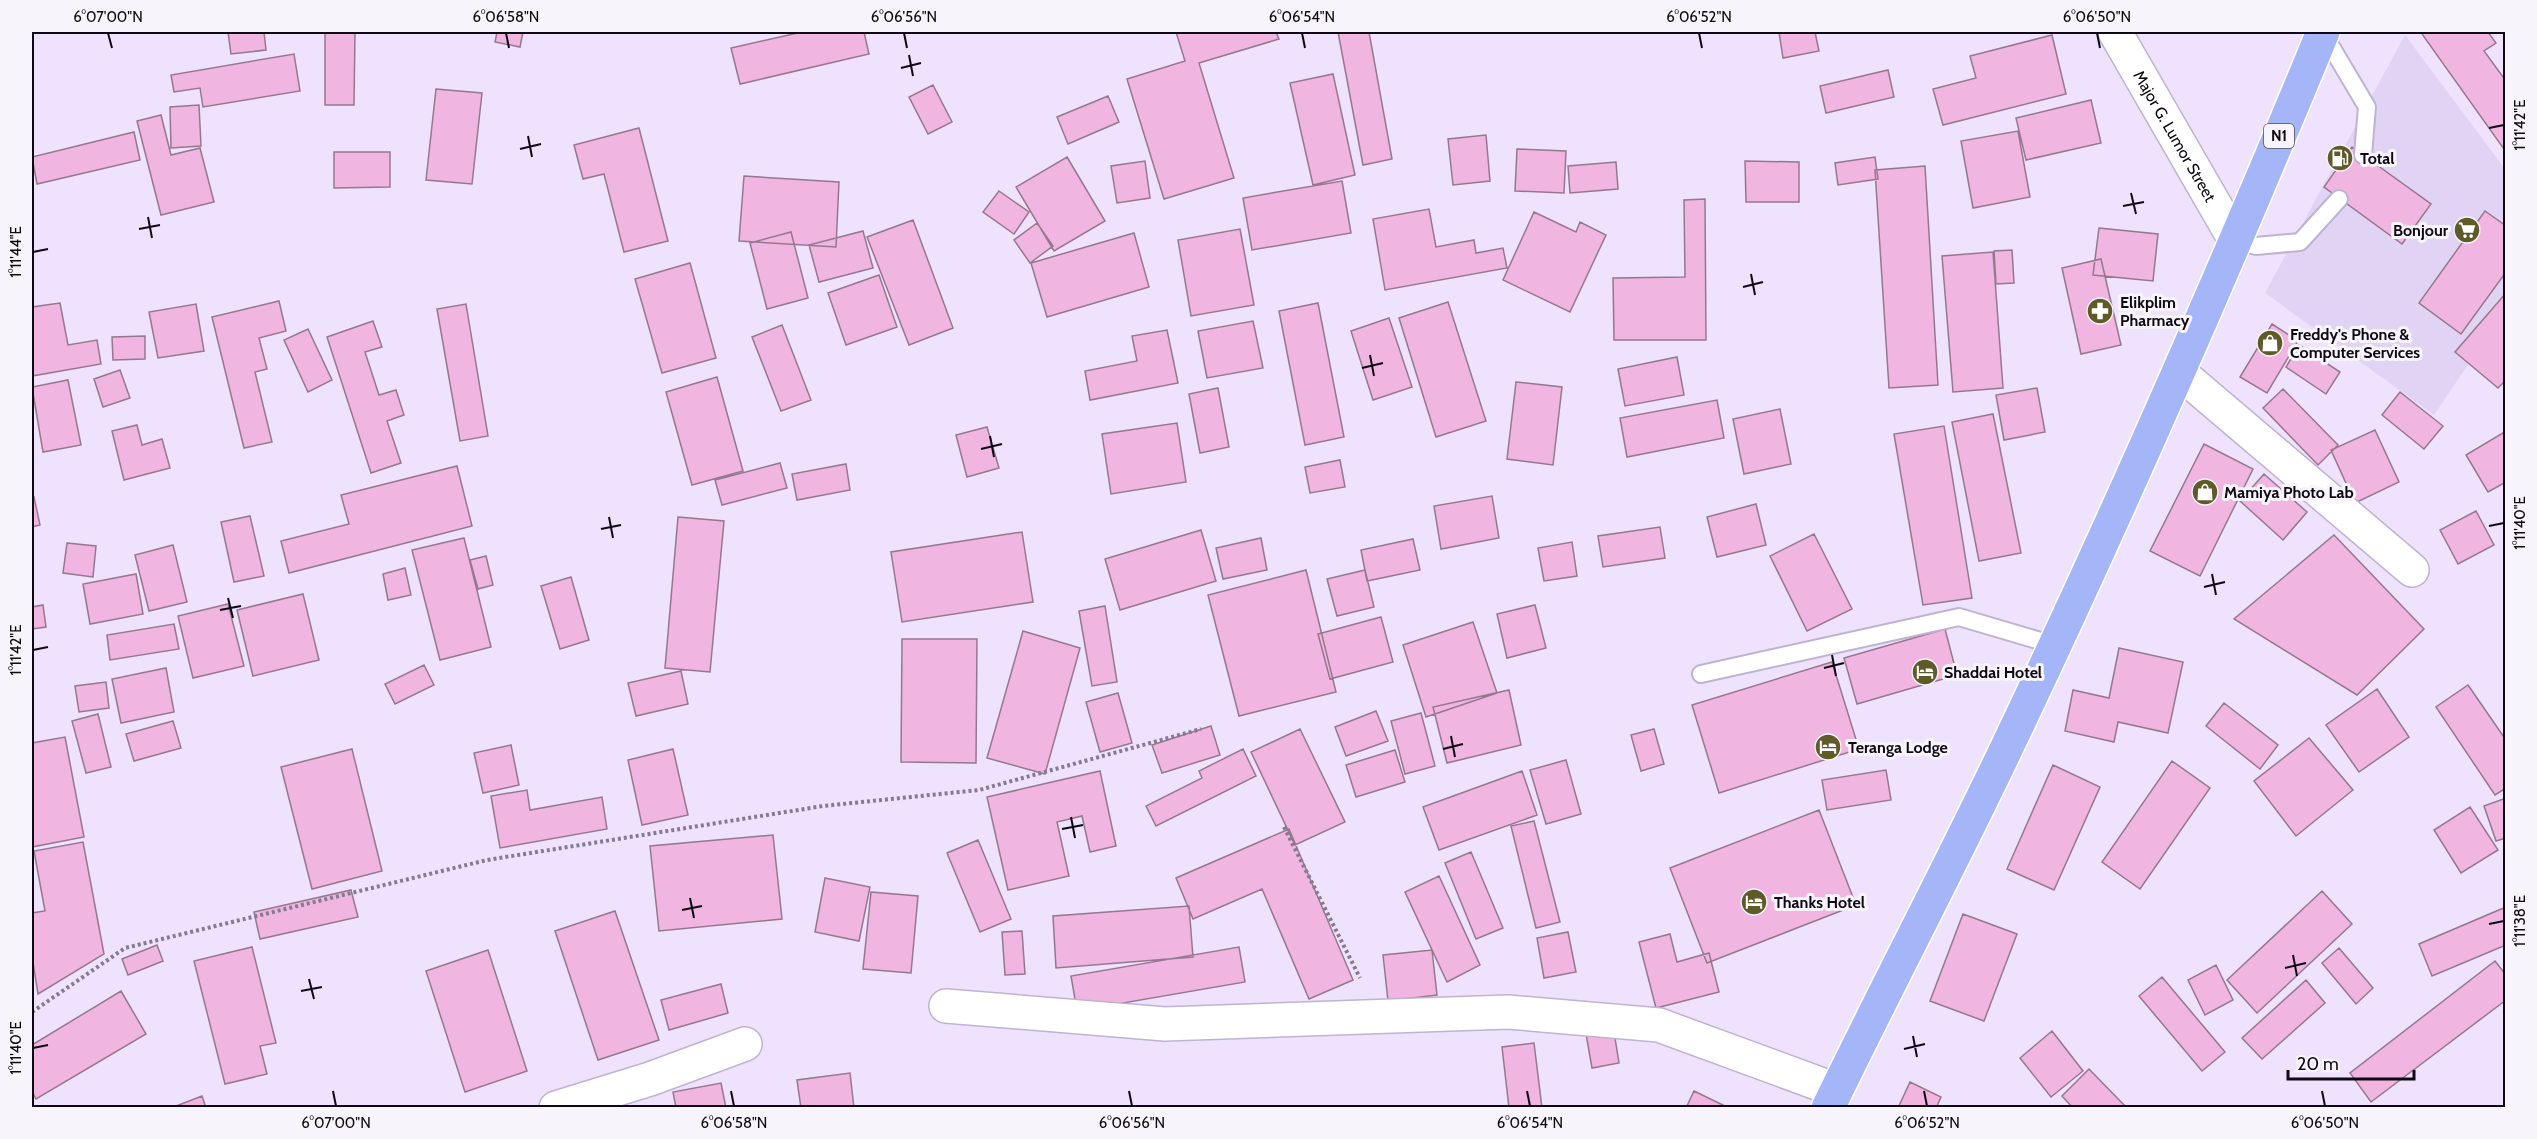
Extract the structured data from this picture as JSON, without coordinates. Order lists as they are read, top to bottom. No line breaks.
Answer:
{"streets":{"highway":["N1"],"street":["Major G. Lumor Street"]},"crossings":[["Major G. Lumor Street","N1"]],"places":{"fuel station":["Total"],"supermarket":["Bonjour"],"pharmacy":["Elikplim Pharmacy"],"shop":["Freddy's Phone & Computer Services","Mamiya Photo Lab"],"hotel":["Shaddai Hotel","Teranga Lodge","Thanks Hotel"]},"scale_bar":"20 m","coordinates":["6°07'00\"N","6°06'58\"N","6°06'56\"N","6°06'54\"N","6°06'52\"N","6°06'50\"N","1°11'42\"E","1°11'44\"E","1°11'40\"E","1°11'38\"E"]}
